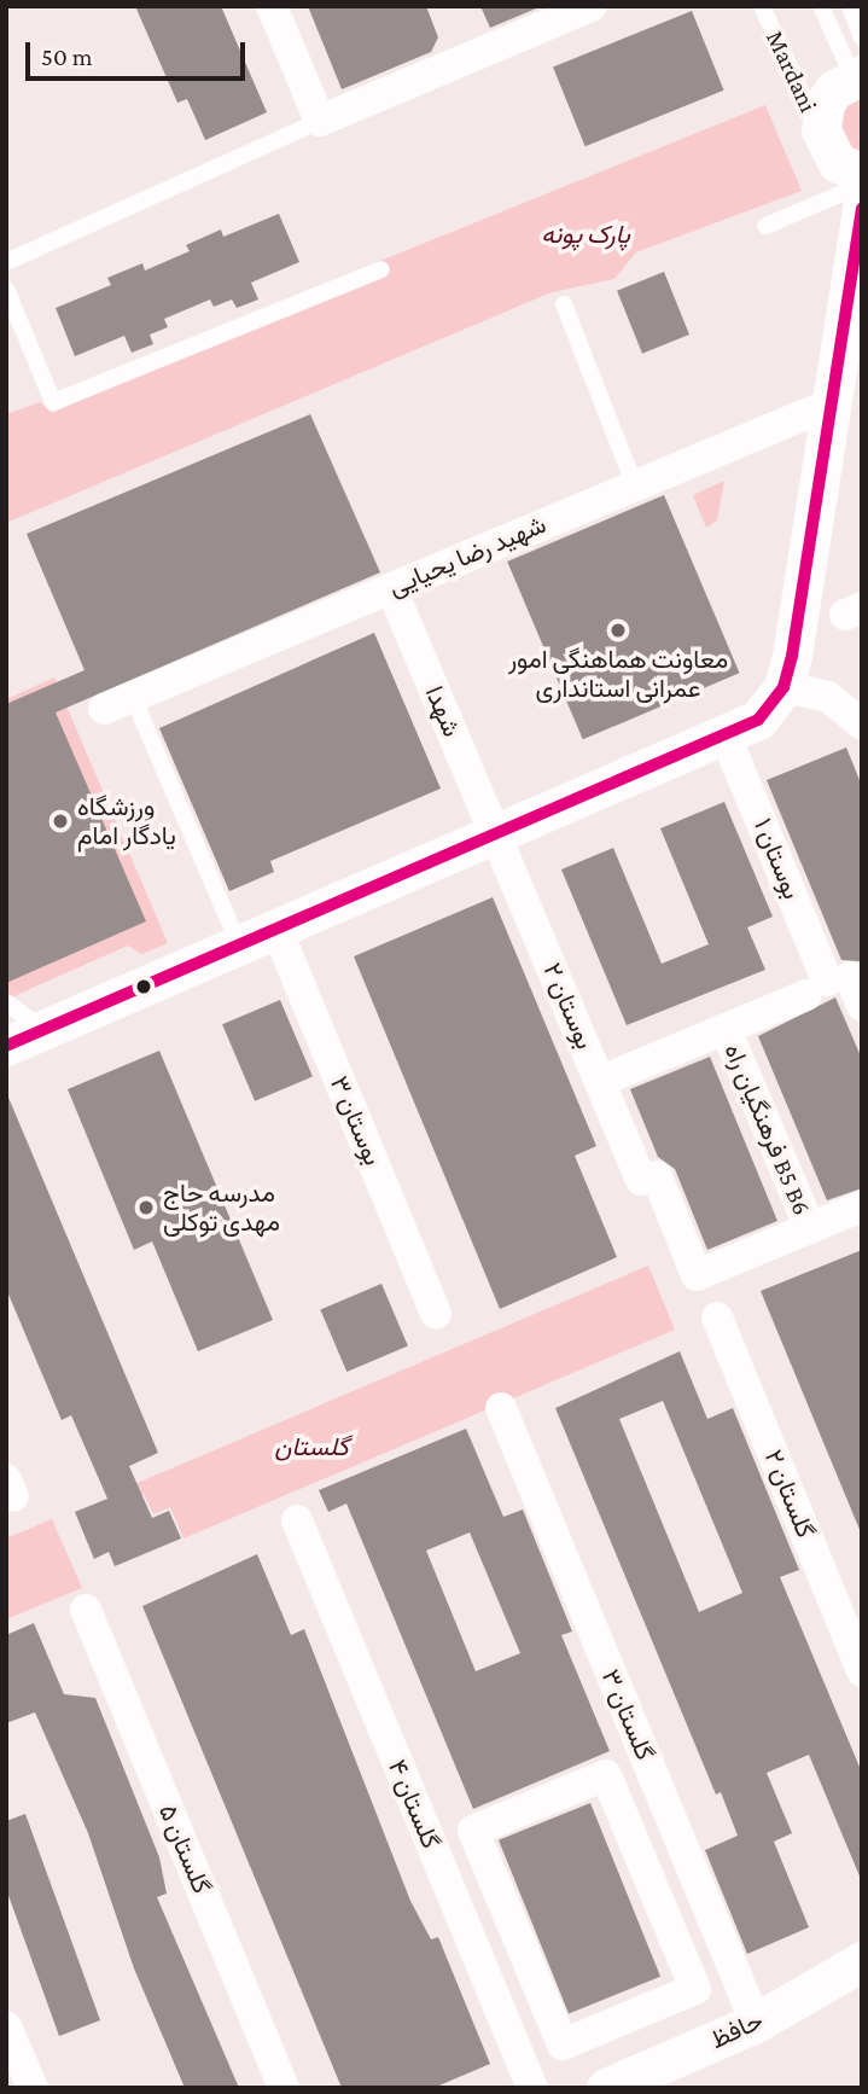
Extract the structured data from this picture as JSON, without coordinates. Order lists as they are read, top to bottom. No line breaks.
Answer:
{"streets":{"street":["شهید رضا یحیایی","شهدا","بوستان ۱","بوستان ۲","بوستان ۳","فرهنگیان راه B5 B6","گلستان ۲","گلستان ۳","گلستان ۴","گلستان ۵","حافظ"],"lane":["Mardani"]},"crossings":[["شهید رضا یحیایی","شهدا"],["شهدا","بوستان ۲"],["بوستان ۱","فرهنگیان راه B5 B6"],["بوستان ۲","فرهنگیان راه B5 B6"],["گلستان ۳","حافظ"]],"parks":["پارک پونه","گلستان"],"places":["معاونت هماهنگی امور عمرانی استانداری","ورزشگاه یادگار امام","مدرسه حاج مهدی توکلی"],"scale_bar":"50 m"}
